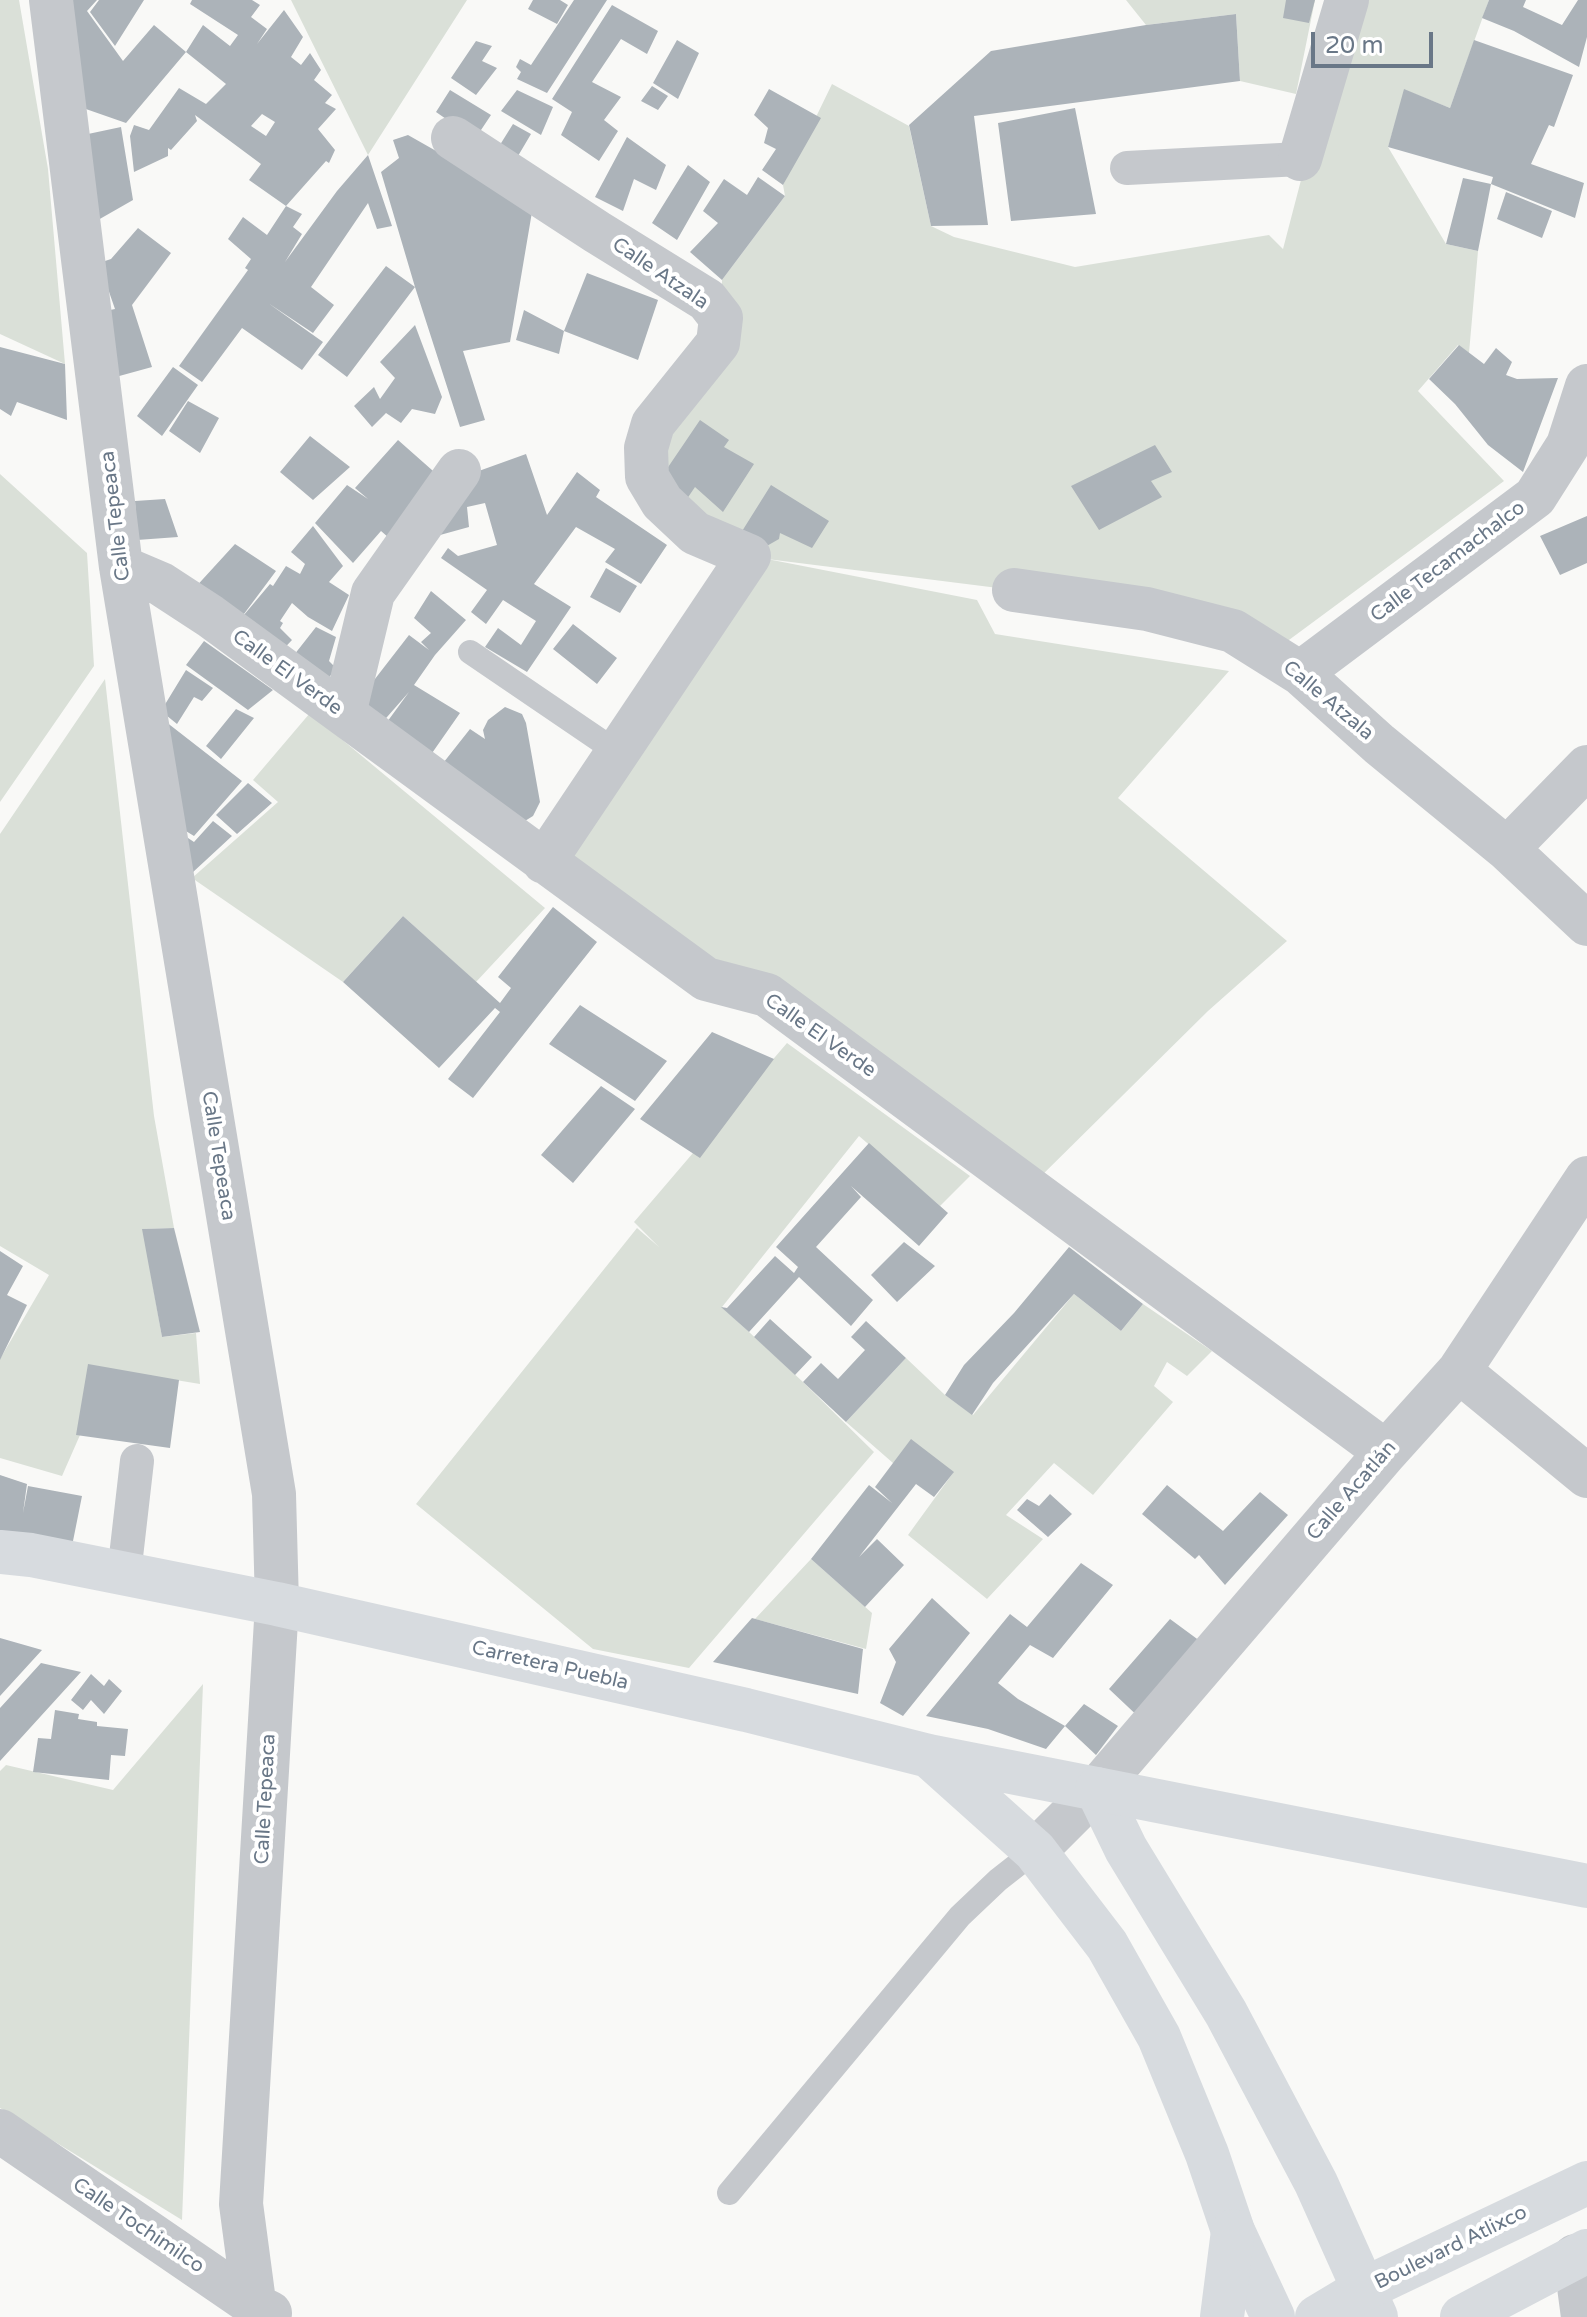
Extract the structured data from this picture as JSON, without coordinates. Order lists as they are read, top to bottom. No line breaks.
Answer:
{"streets":{"main road":["Carretera Puebla","Boulevard Atlixco"],"street":["Calle Atzala","Calle Tepeaca","Calle Tecamachalco","Calle El Verde","Calle Acatlán","Calle Tochimilco"]},"crossings":[["Calle Atzala","Calle Tecamachalco"],["Calle Tepeaca","Calle El Verde"],["Calle Tepeaca","Carretera Puebla"],["Calle Tepeaca","Calle Tochimilco"],["Calle El Verde","Calle Acatlán"],["Calle Acatlán","Carretera Puebla"]],"scale_bar":"20 m"}
